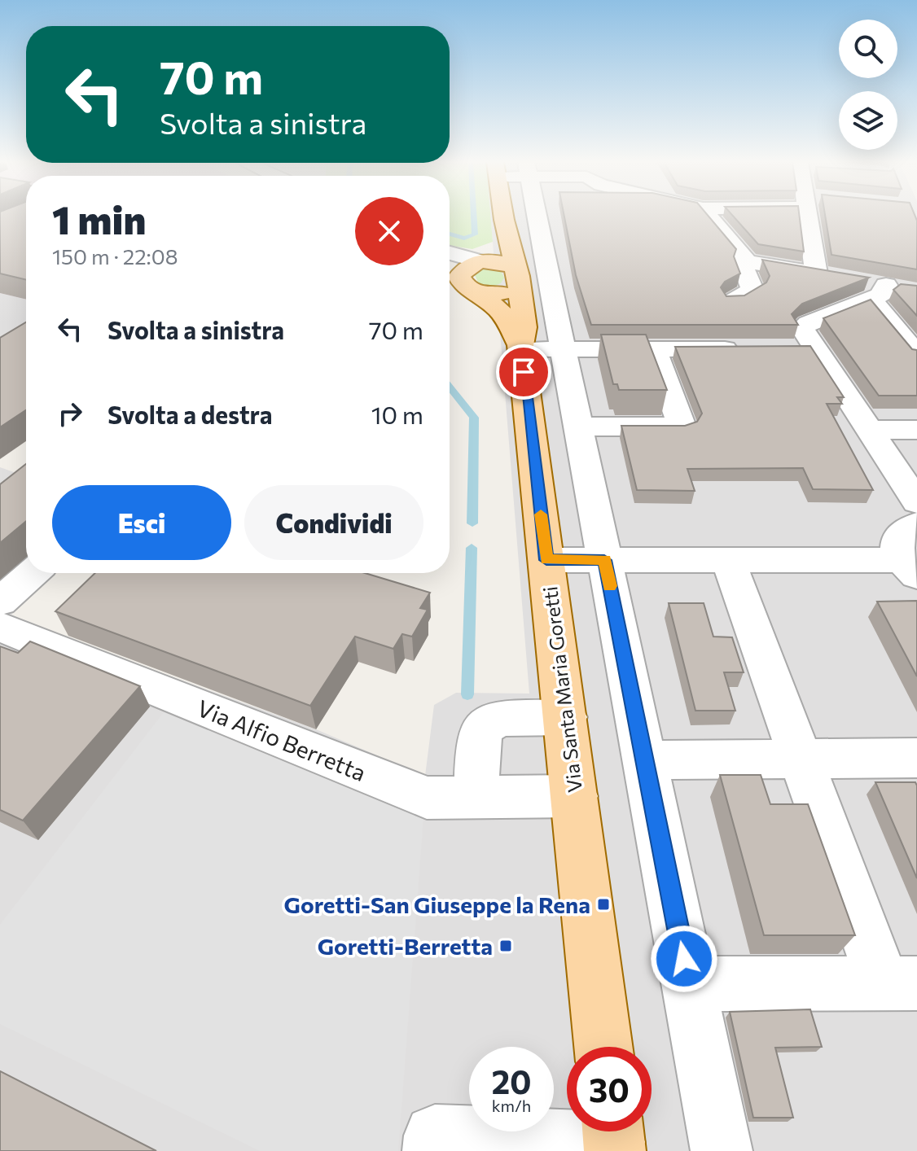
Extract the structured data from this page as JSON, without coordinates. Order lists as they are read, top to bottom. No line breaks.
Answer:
{"streets":{"main road":["Via Santa Maria Goretti"],"street":["Via Alfio Berretta"]},"crossings":[["Via Santa Maria Goretti","Via Alfio Berretta"]],"places":{"transit":["Goretti-San Giuseppe la Rena","Goretti-Berretta"]},"page":{"turn":["70 m","Svolta a sinistra"],"heading":["1 min","150 m · 22:08"],"list":[{"name":"Svolta a sinistra","value":"70 m"},{"name":"Svolta a destra","value":"10 m"}],"buttons":["Esci","Condividi"],"speed":"20 km/h","limit":"30"}}
